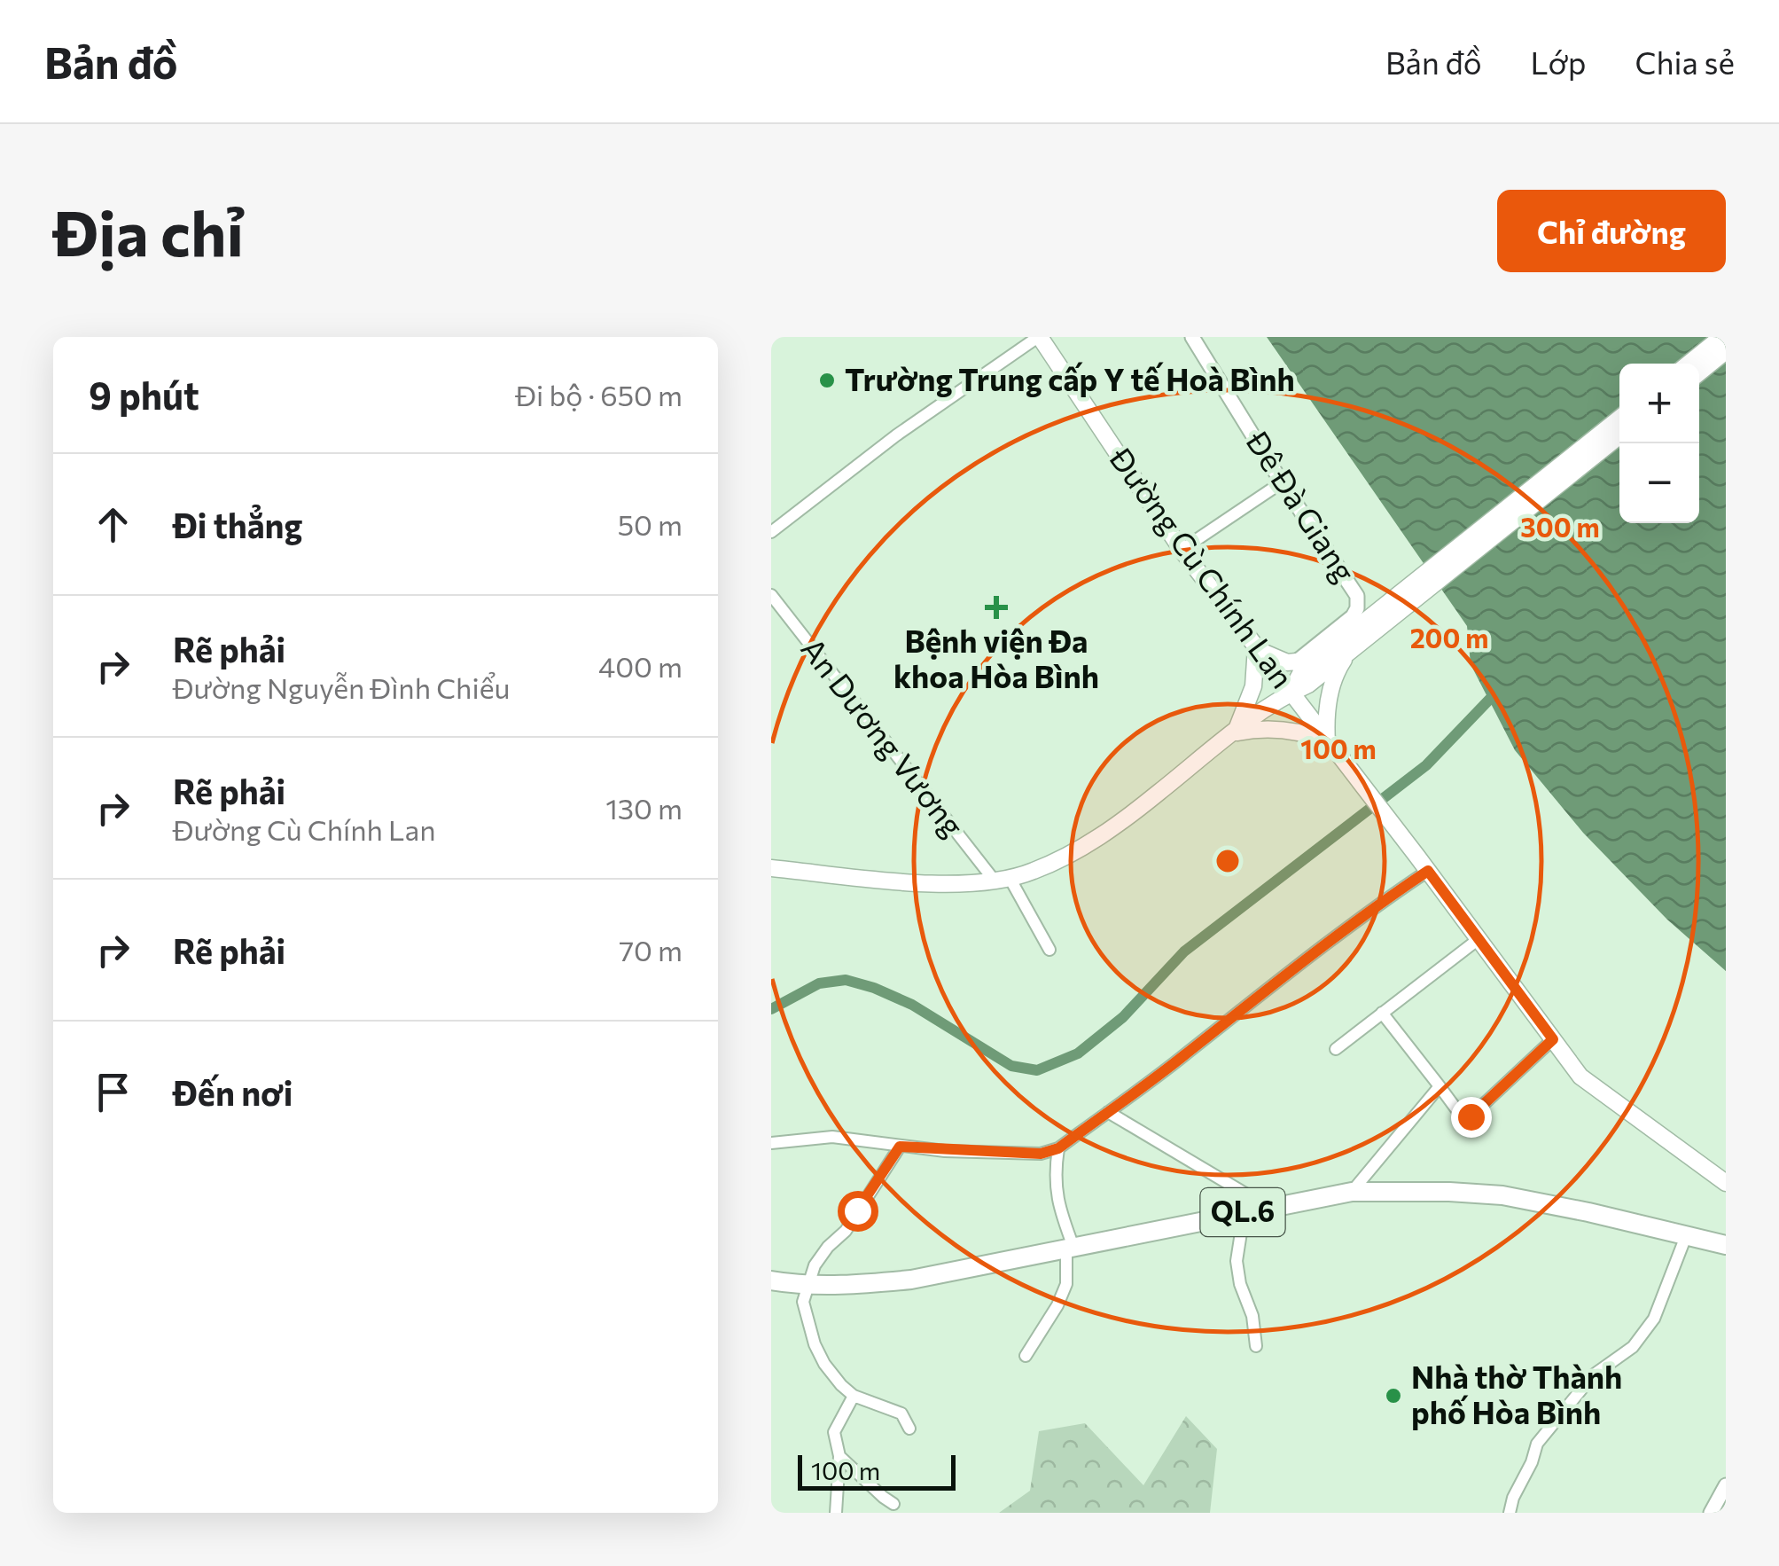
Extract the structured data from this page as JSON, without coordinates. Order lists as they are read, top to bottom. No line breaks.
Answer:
{"streets":{"highway":["QL.6"],"main road":["Đường Cù Chính Lan"],"street":["Đê Đà Giang","An Dương Vương"]},"places":{"other":["Trường Trung cấp Y tế Hoà Bình","Nhà thờ Thành phố Hòa Bình"],"health":["Bệnh viện Đa khoa Hòa Bình"]},"scale_bar":"100 m","page":{"header":"Bản đồ","nav":["Bản đồ","Lớp","Chia sẻ"],"buttons":"Chỉ đường","title":"Địa chỉ","heading":["9 phút","Đi bộ · 650 m"],"map_buttons":["+","−"],"list":[["Đi thẳng","50 m"],["Rẽ phải","Đường Nguyễn Đình Chiểu","400 m"],["Rẽ phải","Đường Cù Chính Lan","130 m"],["Rẽ phải","70 m"],"Đến nơi"],"scale":"100 m"},"rings":["300 m","200 m","100 m"]}
